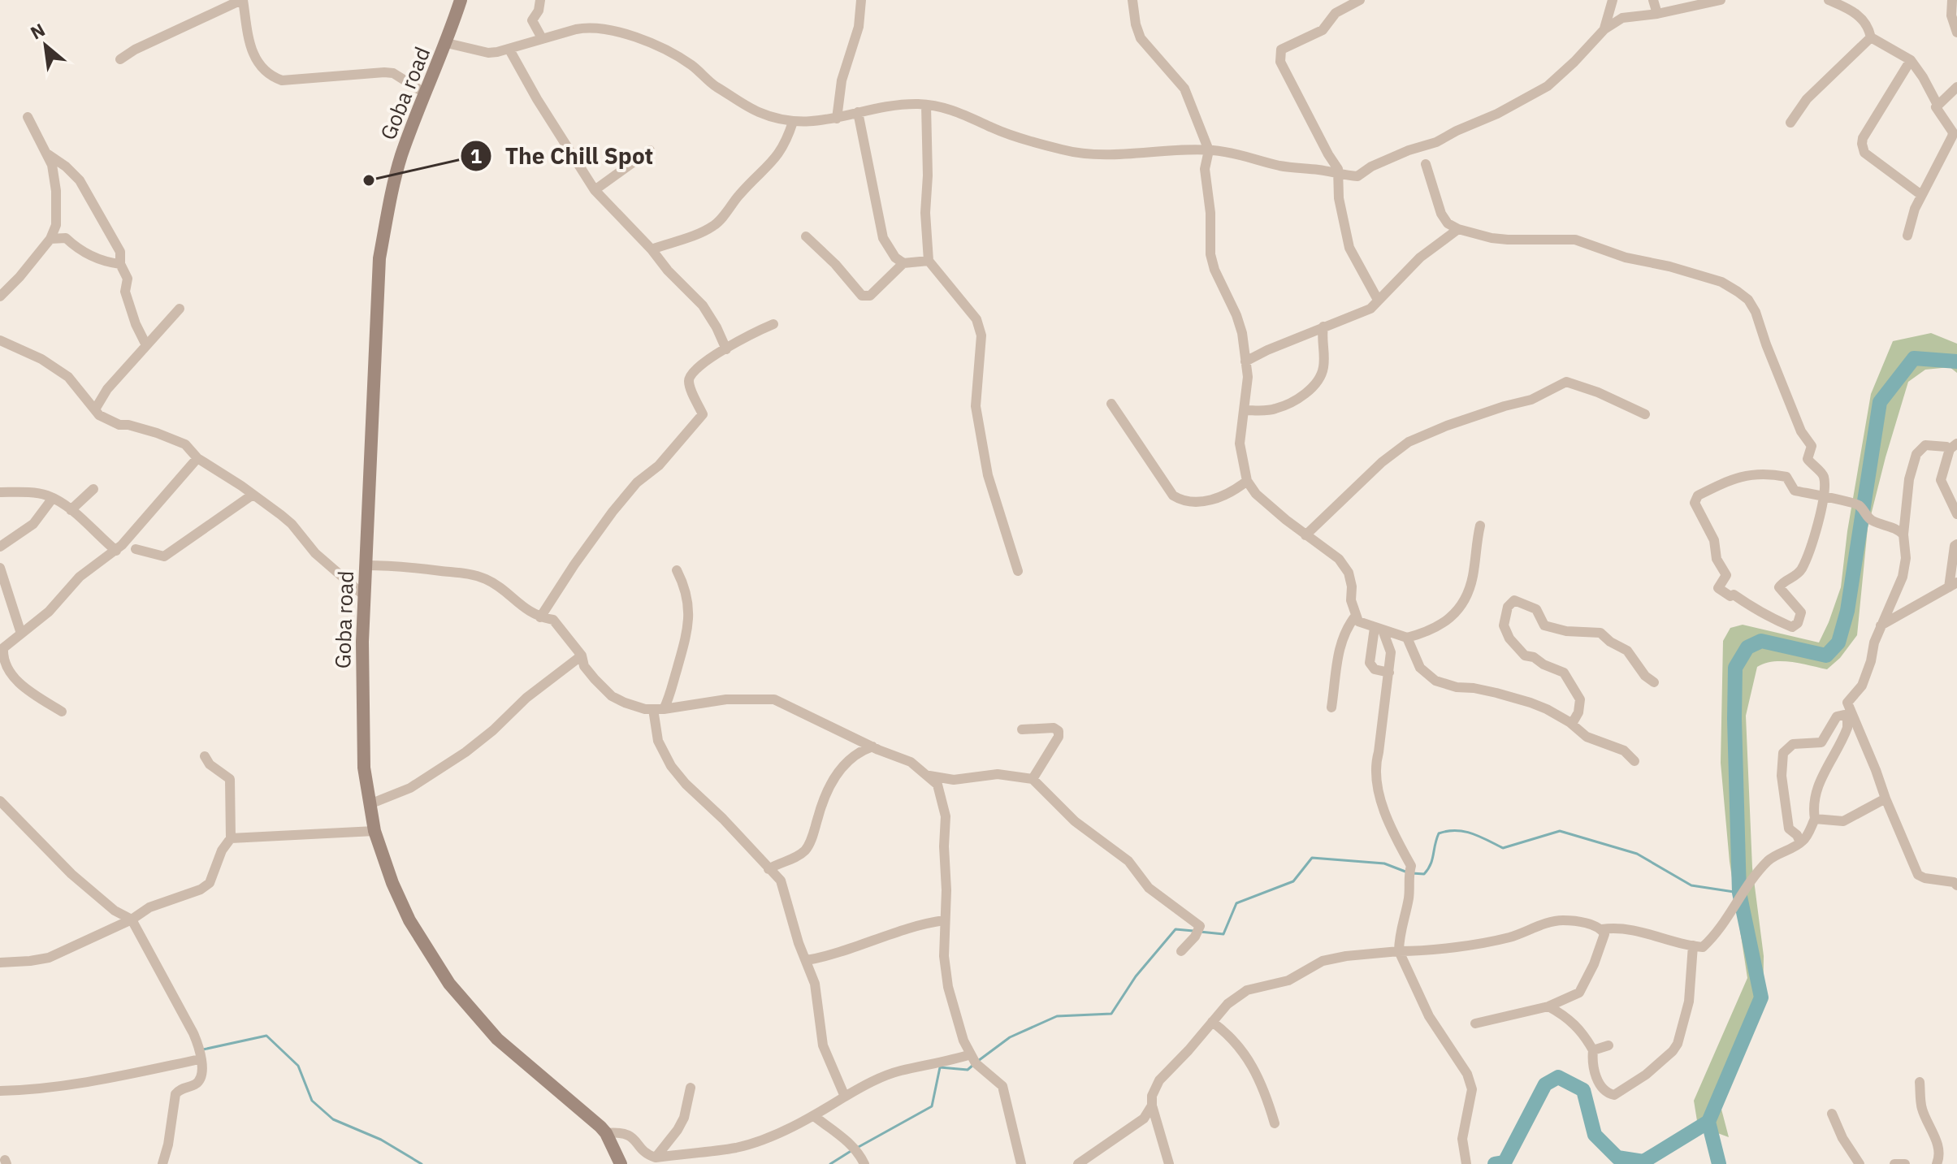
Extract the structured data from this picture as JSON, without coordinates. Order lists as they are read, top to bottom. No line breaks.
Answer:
{"streets":{"main road":["Goba road"]},"places":["The Chill Spot"],"north":"top left"}
